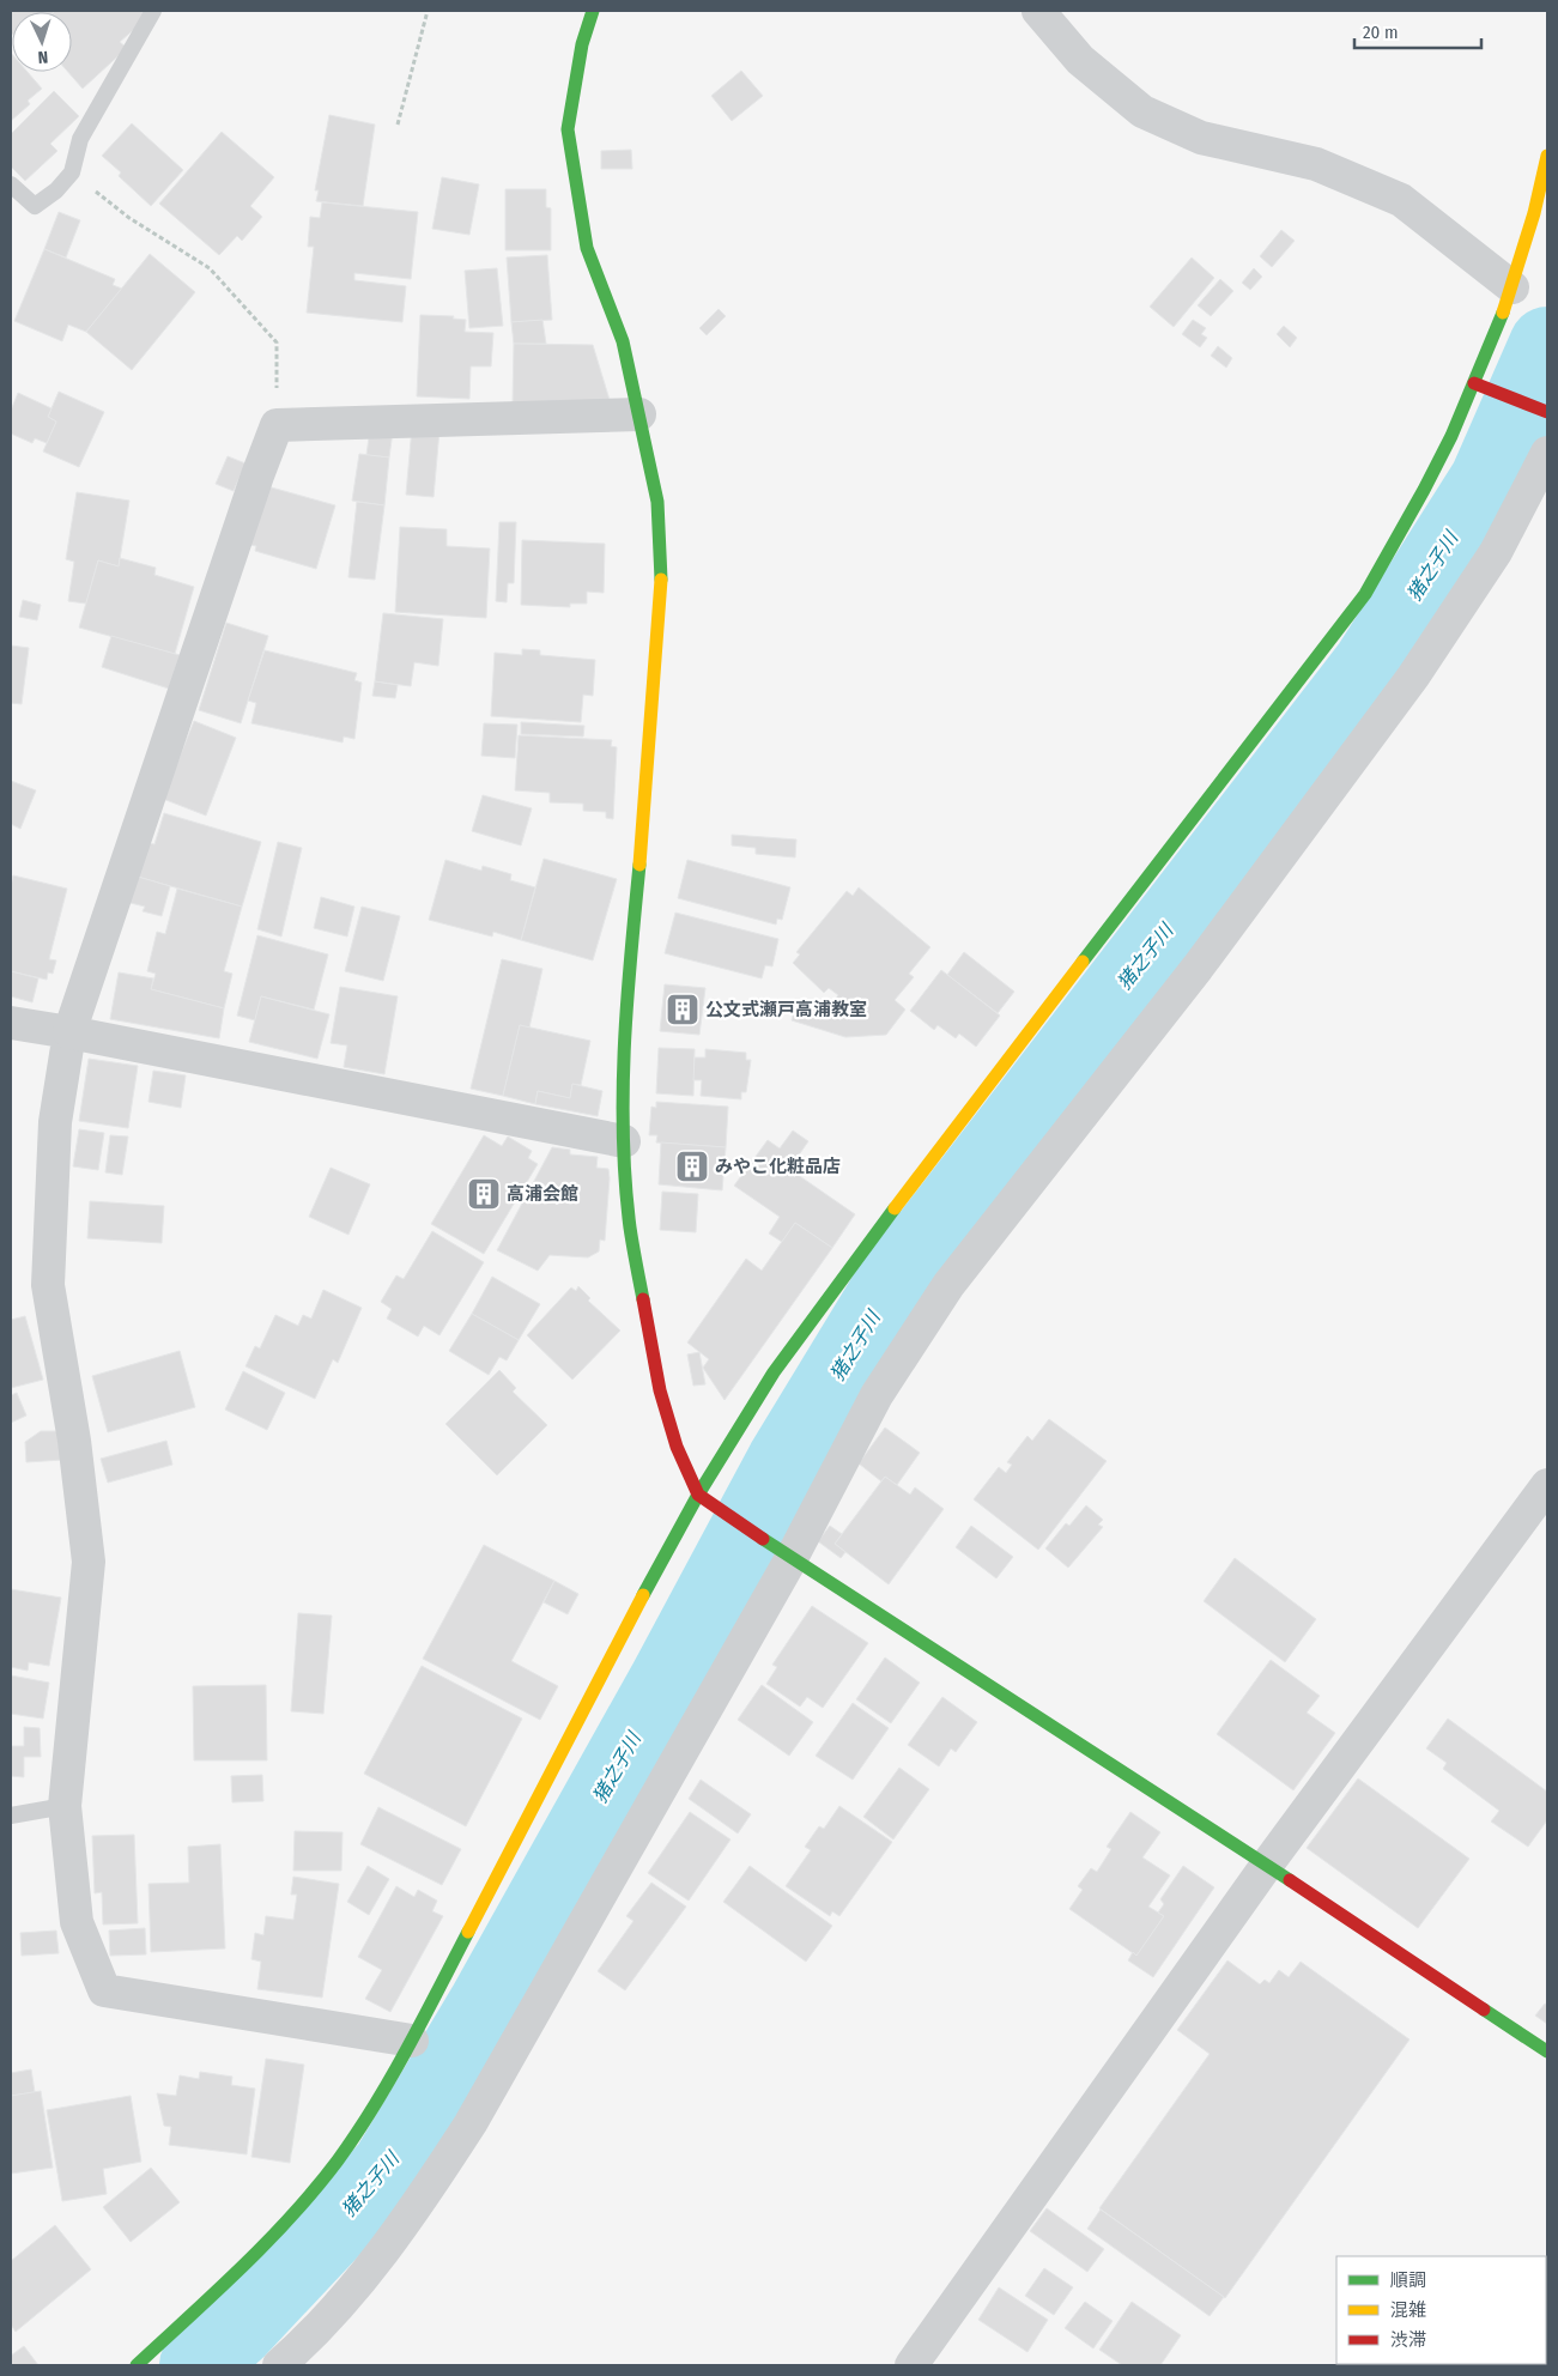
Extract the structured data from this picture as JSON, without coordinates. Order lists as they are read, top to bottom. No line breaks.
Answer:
{"water":["猪之子川"],"places":{"building":["公文式瀬戸高浦教室","みやこ化粧品店","高浦会館"]},"legend":["順調","混雑","渋滞"],"scale_bar":"20 m","north":"bottom"}
